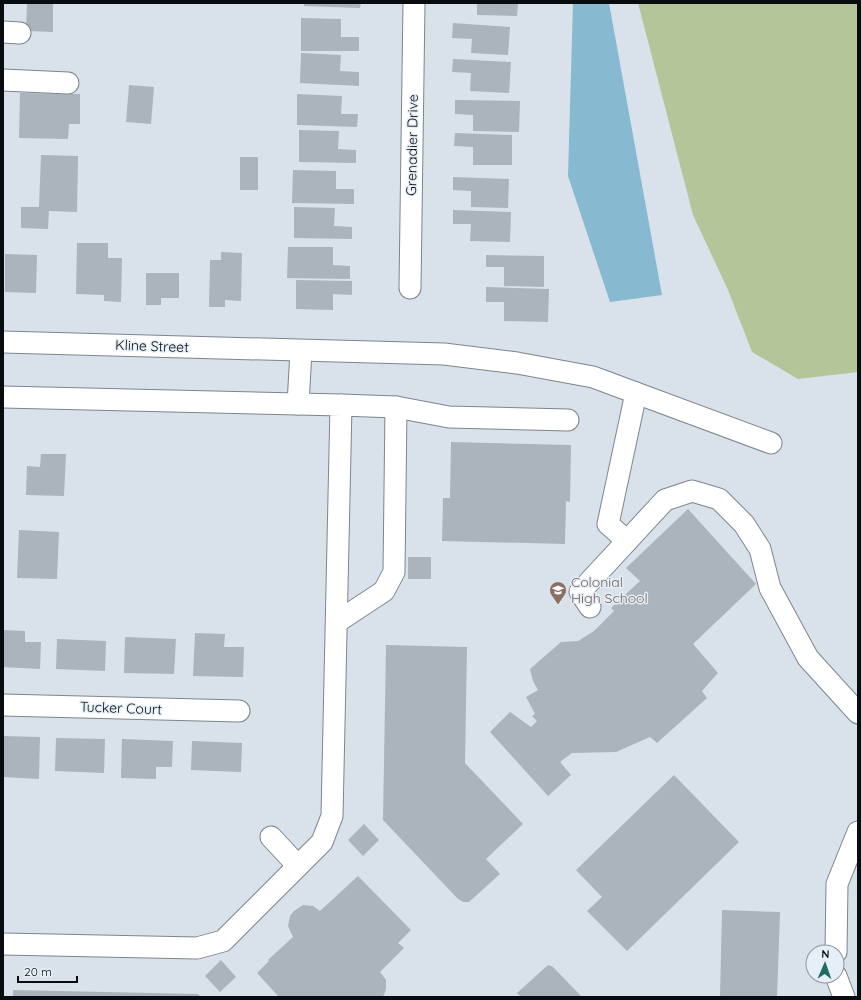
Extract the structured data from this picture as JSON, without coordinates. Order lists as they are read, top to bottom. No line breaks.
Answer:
{"streets":{"street":["Grenadier Drive","Kline Street","Tucker Court"]},"places":{"school or university":["Colonial High School"]},"scale_bar":"20 m","north":"top"}
